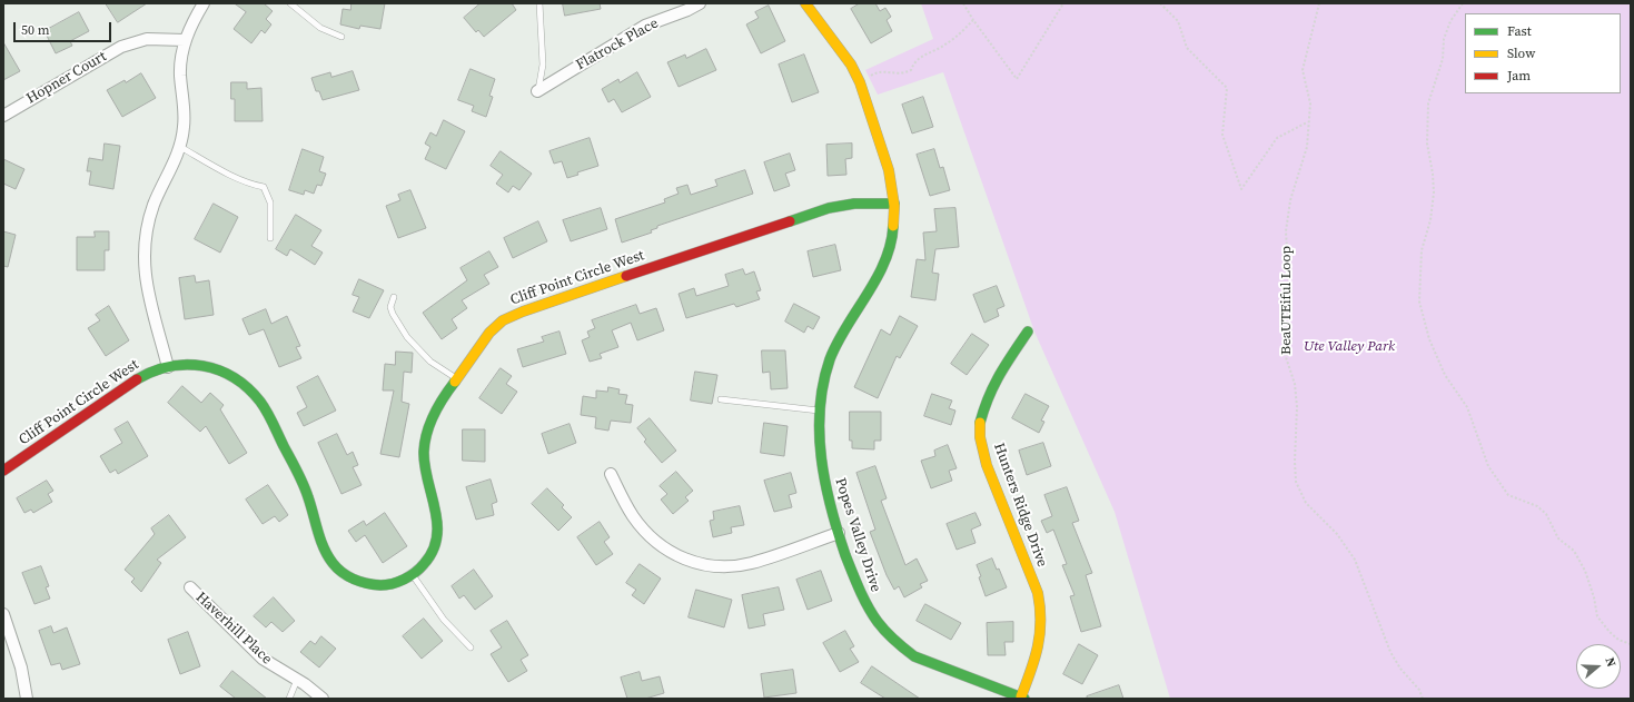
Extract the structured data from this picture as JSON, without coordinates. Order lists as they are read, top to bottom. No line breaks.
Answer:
{"streets":{"street":["Flatrock Place","Hopner Court","Cliff Point Circle West","Hunters Ridge Drive","Popes Valley Drive","Haverhill Place"],"path":["BeaUTEiful Loop"]},"crossings":[["Cliff Point Circle West","Popes Valley Drive"],["Hunters Ridge Drive","Popes Valley Drive"]],"parks":["Ute Valley Park"],"legend":["Fast","Slow","Jam"],"scale_bar":"50 m","north":"right"}
